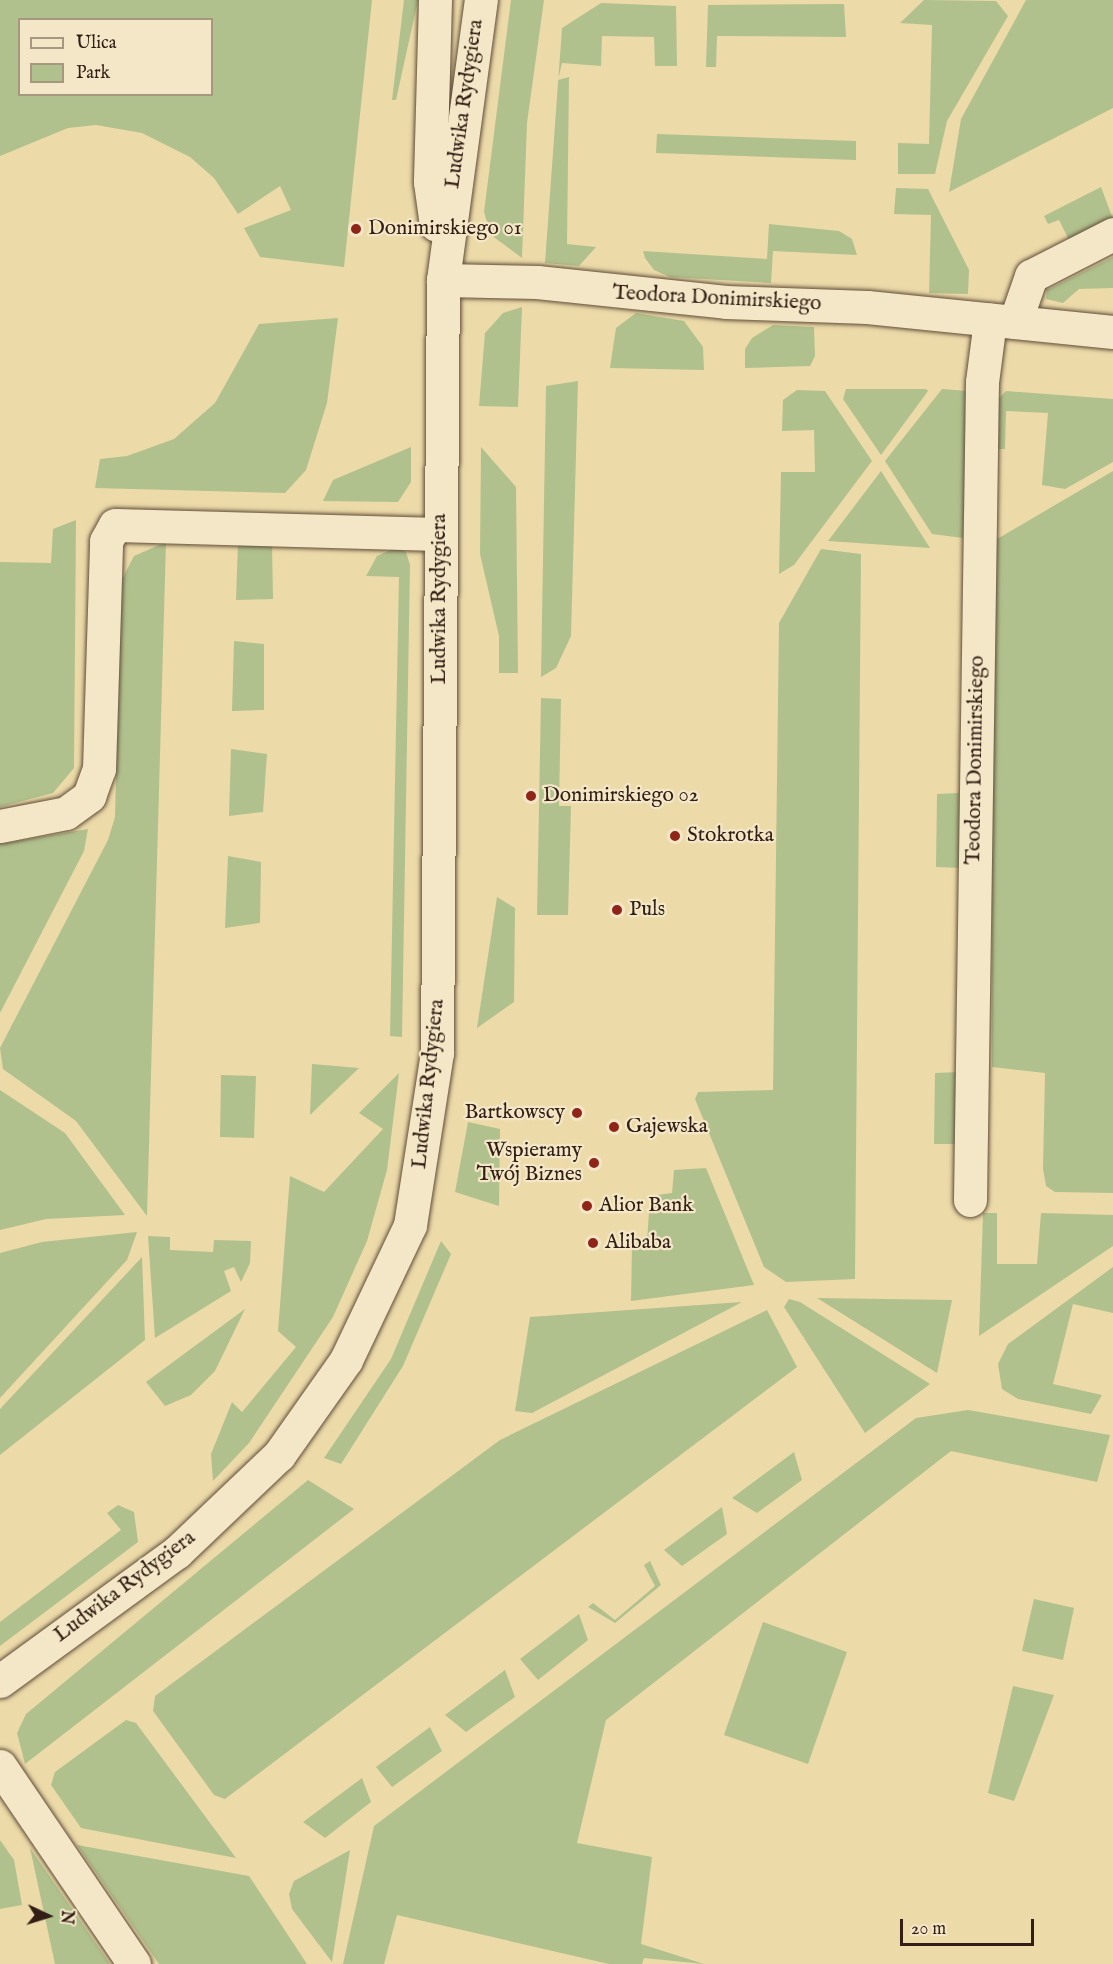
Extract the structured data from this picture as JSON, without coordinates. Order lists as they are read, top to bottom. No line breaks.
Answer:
{"streets":{"street":["Ludwika Rydygiera","Teodora Donimirskiego"]},"crossings":[["Ludwika Rydygiera","Teodora Donimirskiego"]],"places":["Donimirskiego 01","Donimirskiego 02","Stokrotka","Puls","Bartkowscy","Gajewska","Wspieramy Twój Biznes","Alior Bank","Alibaba"],"legend":["Ulica","Park"],"scale_bar":"20 m","north":"right"}
